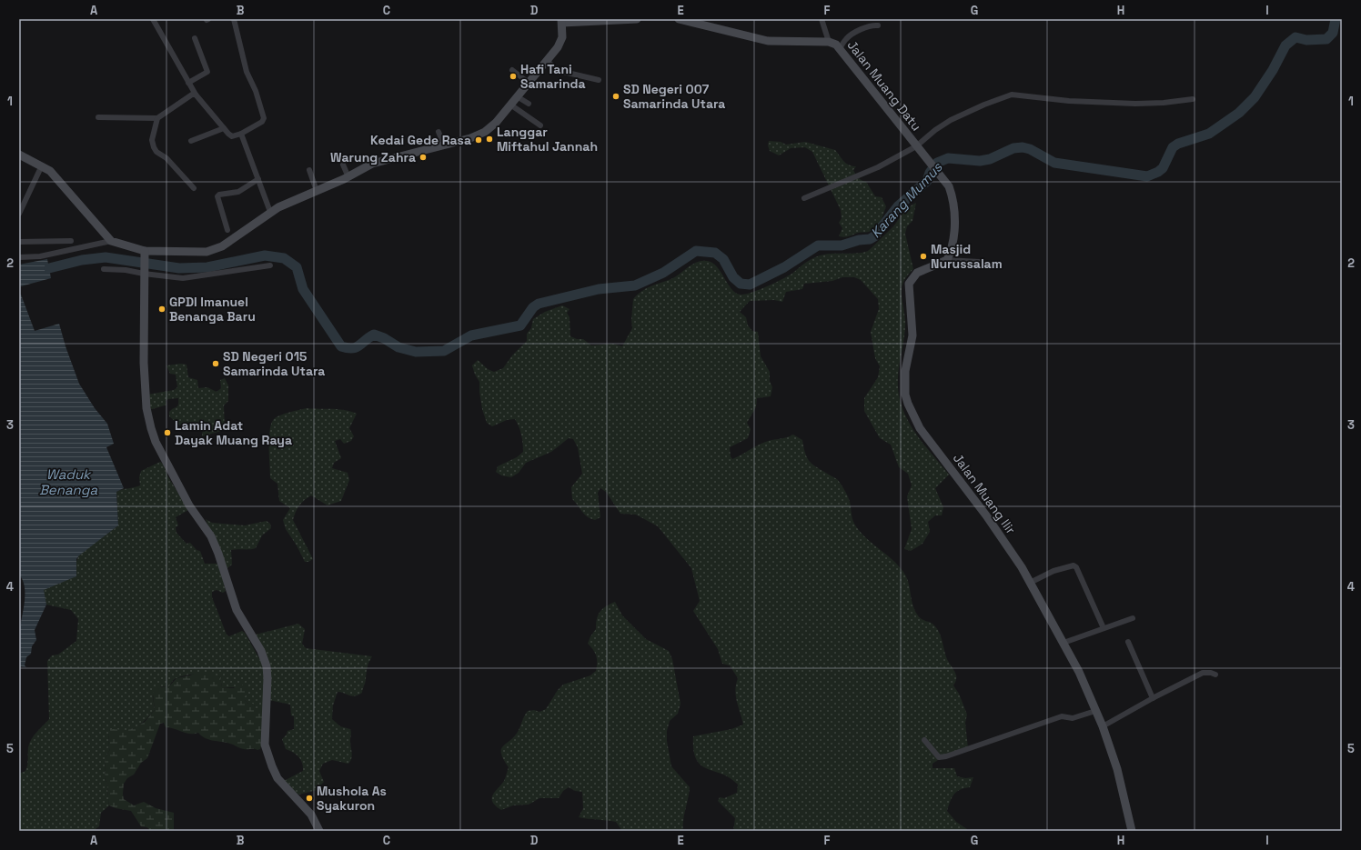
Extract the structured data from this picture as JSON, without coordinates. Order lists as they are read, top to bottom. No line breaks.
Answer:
{"streets":{"main road":["Jalan Muang Datu","Jalan Muang Ilir"]},"crossings":[["Jalan Muang Datu","Jalan Muang Ilir"]],"water":["Karang Mumus","Waduk Benanga"],"places":["Hafi Tani Samarinda","SD Negeri 007 Samarinda Utara","Langgar Miftahul Jannah","Kedai Gede Rasa","Warung Zahra","Masjid Nurussalam","GPDI Imanuel Benanga Baru","SD Negeri 015 Samarinda Utara","Lamin Adat Dayak Muang Raya","Mushola As Syakuron"],"grid":{"columns":["A","B","C","D","E","F","G","H","I"],"rows":["1","2","3","4","5"]}}
